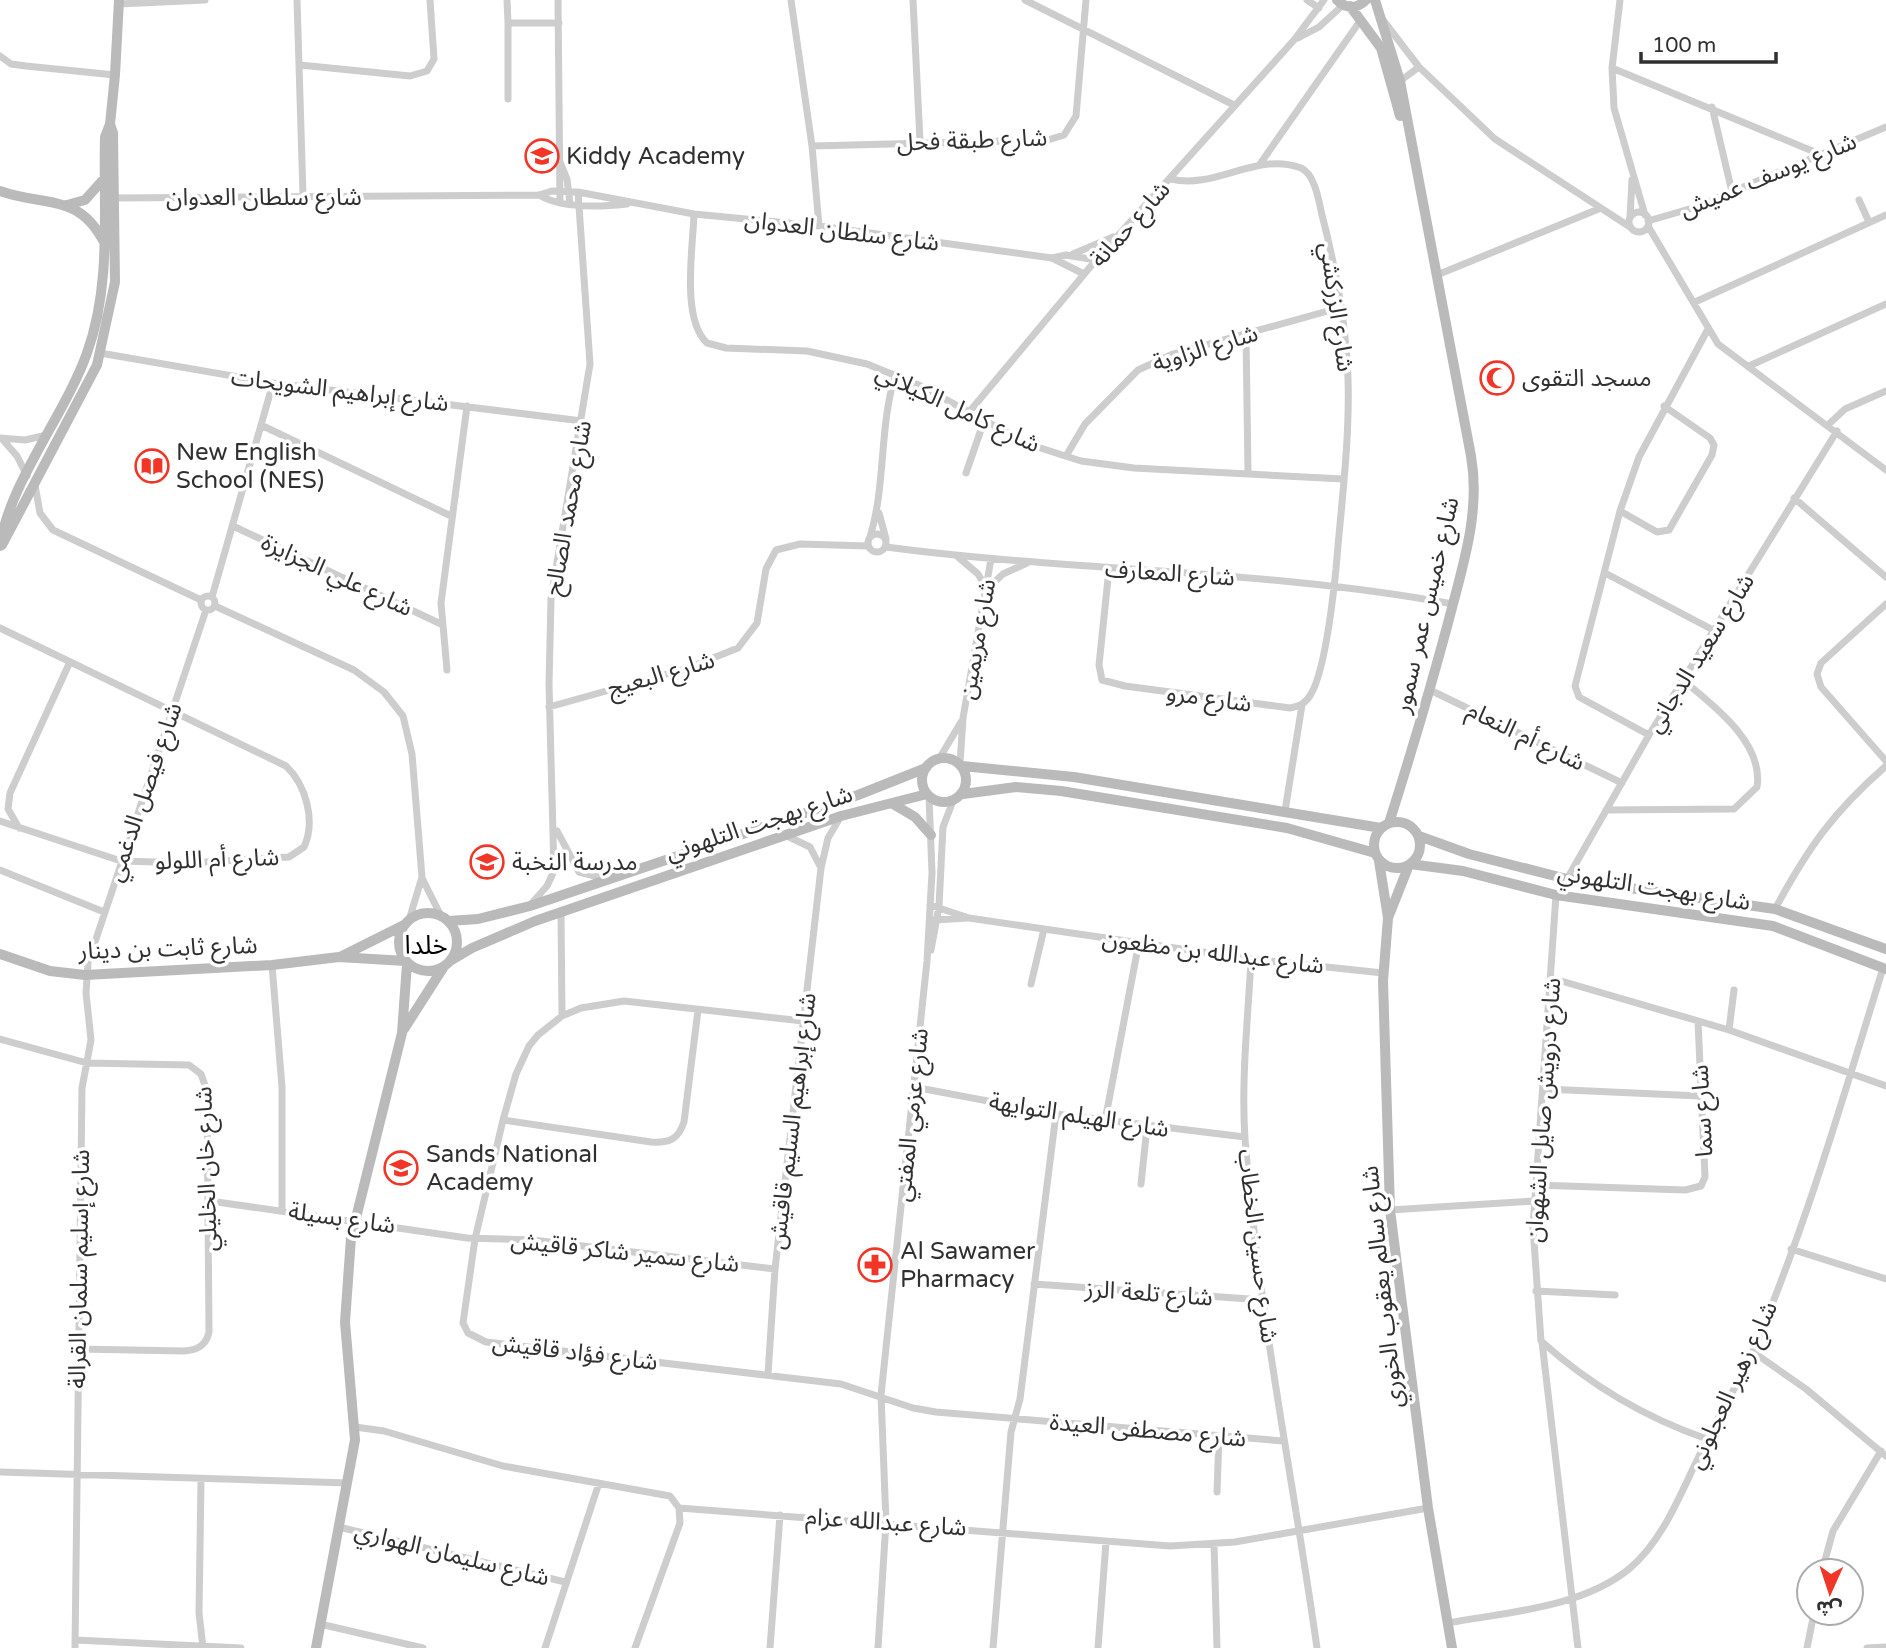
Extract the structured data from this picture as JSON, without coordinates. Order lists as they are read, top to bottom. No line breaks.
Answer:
{"streets":{"street":["شارع طبقة فحل","شارع يوسف عميش","شارع سلطان العدوان","شارع حمانة","شارع الزركشي","شارع الزاوية","شارع إبراهيم الشويحات","شارع كامل الكيلاني","شارع محمد الصالح","شارع المعارف","شارع علي الجزايزة","شارع خميس عمر سمور","شارع مريمين","شارع سعيد الدجاني","شارع البعيج","شارع مرو","شارع أم النعام","شارع فيصل الدغمي","شارع بهجت التلهوني","شارع أم اللولو","شارع ثابت بن دينار","شارع عبدالله بن مظعون","شارع درويش صايل الشهوان","شارع سما","شارع عزمي المفتي","شارع الهيلم التوايهة","شارع إبراهيم السليم قاقيش","شارع خان الخليلي","شارع بسيلة","شارع حسين الخطاب","شارع سمير شاكر قاقيش","شارع إسليم سلمان القرالة","شارع سالم يعقوب الخوري","شارع تلعة الرز","شارع فؤاد قاقيش","شارع زهير العجلوني","شارع مصطفى العيدة","شارع عبدالله عزام","شارع سليمان الهواري"]},"crossings":[["شارع سلطان العدوان","شارع حمانة"],["شارع سلطان العدوان","شارع كامل الكيلاني"],["شارع سلطان العدوان","شارع محمد الصالح"],["شارع حمانة","شارع الزركشي"],["شارع حمانة","شارع كامل الكيلاني"],["شارع حمانة","شارع خميس عمر سمور"],["شارع الزركشي","شارع الزاوية"],["شارع الزركشي","شارع كامل الكيلاني"],["شارع الزركشي","شارع المعارف"],["شارع الزاوية","شارع كامل الكيلاني"],["شارع إبراهيم الشويحات","شارع محمد الصالح"],["شارع إبراهيم الشويحات","شارع علي الجزايزة"],["شارع محمد الصالح","شارع البعيج"],["شارع محمد الصالح","شارع بهجت التلهوني"],["شارع المعارف","شارع خميس عمر سمور"],["شارع المعارف","شارع مريمين"],["شارع المعارف","شارع مرو"],["شارع خميس عمر سمور","شارع أم النعام"],["شارع خميس عمر سمور","شارع بهجت التلهوني"],["شارع خميس عمر سمور","شارع سالم يعقوب الخوري"],["شارع مريمين","شارع بهجت التلهوني"],["شارع مريمين","شارع عزمي المفتي"],["شارع سعيد الدجاني","شارع أم النعام"],["شارع سعيد الدجاني","شارع بهجت التلهوني"],["شارع فيصل الدغمي","شارع أم اللولو"],["شارع فيصل الدغمي","شارع ثابت بن دينار"],["شارع فيصل الدغمي","شارع إسليم سلمان القرالة"],["شارع بهجت التلهوني","شارع ثابت بن دينار"],["شارع بهجت التلهوني","شارع درويش صايل الشهوان"],["شارع بهجت التلهوني","شارع عزمي المفتي"],["شارع بهجت التلهوني","شارع إبراهيم السليم قاقيش"],["شارع بهجت التلهوني","شارع سالم يعقوب الخوري"],["شارع بهجت التلهوني","شارع زهير العجلوني"],["شارع ثابت بن دينار","شارع إسليم سلمان القرالة"],["شارع عبدالله بن مظعون","شارع عزمي المفتي"],["شارع عبدالله بن مظعون","شارع حسين الخطاب"],["شارع عبدالله بن مظعون","شارع سالم يعقوب الخوري"],["شارع درويش صايل الشهوان","شارع سما"],["شارع درويش صايل الشهوان","شارع زهير العجلوني"],["شارع عزمي المفتي","شارع الهيلم التوايهة"],["شارع عزمي المفتي","شارع فؤاد قاقيش"],["شارع عزمي المفتي","شارع عبدالله عزام"],["شارع الهيلم التوايهة","شارع حسين الخطاب"],["شارع إبراهيم السليم قاقيش","شارع سمير شاكر قاقيش"],["شارع إبراهيم السليم قاقيش","شارع فؤاد قاقيش"],["شارع خان الخليلي","شارع بسيلة"],["شارع خان الخليلي","شارع إسليم سلمان القرالة"],["شارع بسيلة","شارع سمير شاكر قاقيش"],["شارع بسيلة","شارع فؤاد قاقيش"],["شارع حسين الخطاب","شارع تلعة الرز"],["شارع حسين الخطاب","شارع مصطفى العيدة"],["شارع حسين الخطاب","شارع عبدالله عزام"],["شارع سمير شاكر قاقيش","شارع فؤاد قاقيش"],["شارع سالم يعقوب الخوري","شارع زهير العجلوني"],["شارع سالم يعقوب الخوري","شارع عبدالله عزام"],["شارع فؤاد قاقيش","شارع مصطفى العيدة"]],"districts":["خلدا"],"places":{"school or university":["Kiddy Academy","مدرسة النخبة","Sands National Academy"],"mosque":["مسجد التقوى"],"library":["New English School (NES)"],"pharmacy":["Al Sawamer Pharmacy"]},"scale_bar":"100 m","north":"bottom"}
